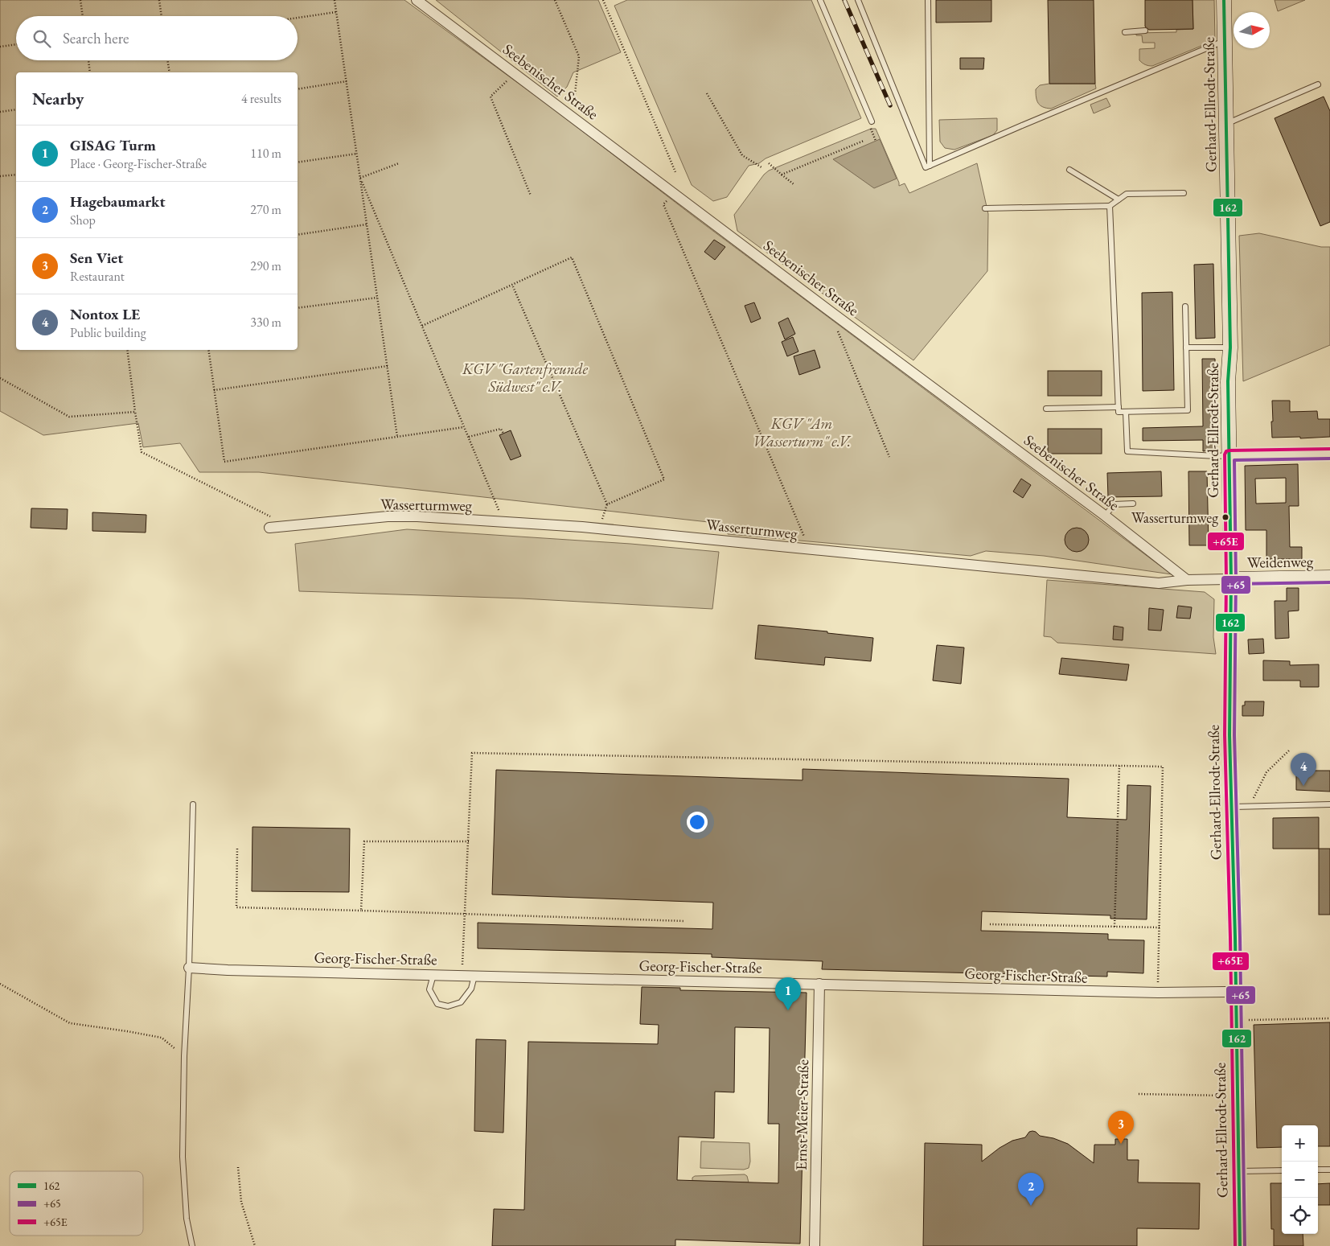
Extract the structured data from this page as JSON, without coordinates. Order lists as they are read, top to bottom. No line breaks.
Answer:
{"streets":{"main road":["Gerhard-Ellrodt-Straße","Weidenweg"],"street":["Seebenischer Straße","Wasserturmweg","Georg-Fischer-Straße","Ernst-Meier-Straße"]},"crossings":[["Seebenischer Straße","Wasserturmweg"],["Gerhard-Ellrodt-Straße","Wasserturmweg"],["Gerhard-Ellrodt-Straße","Weidenweg"],["Gerhard-Ellrodt-Straße","Georg-Fischer-Straße"],["Wasserturmweg","Weidenweg"],["Georg-Fischer-Straße","Ernst-Meier-Straße"]],"parks":["KGV \"Gartenfreunde Südwest\" e.V.","KGV \"Am Wasserturm\" e.V."],"places":["Wasserturmweg"],"lines":["transit line 162","transit line +65E","transit line +65"],"legend":["162","+65","+65E"],"north":"right","page":{"search":"Search here","heading":["Nearby","4 results"],"list":[{"mark":"1","name":"GISAG Turm","note":"Place · Georg-Fischer-Straße","value":"110 m"},{"mark":"2","name":"Hagebaumarkt","note":"Shop","value":"270 m"},{"mark":"3","name":"Sen Viet","note":"Restaurant","value":"290 m"},{"mark":"4","name":"Nontox LE","note":"Public building","value":"330 m"}],"pins":["4","1","3","2"],"map_buttons":["+","−"]}}
